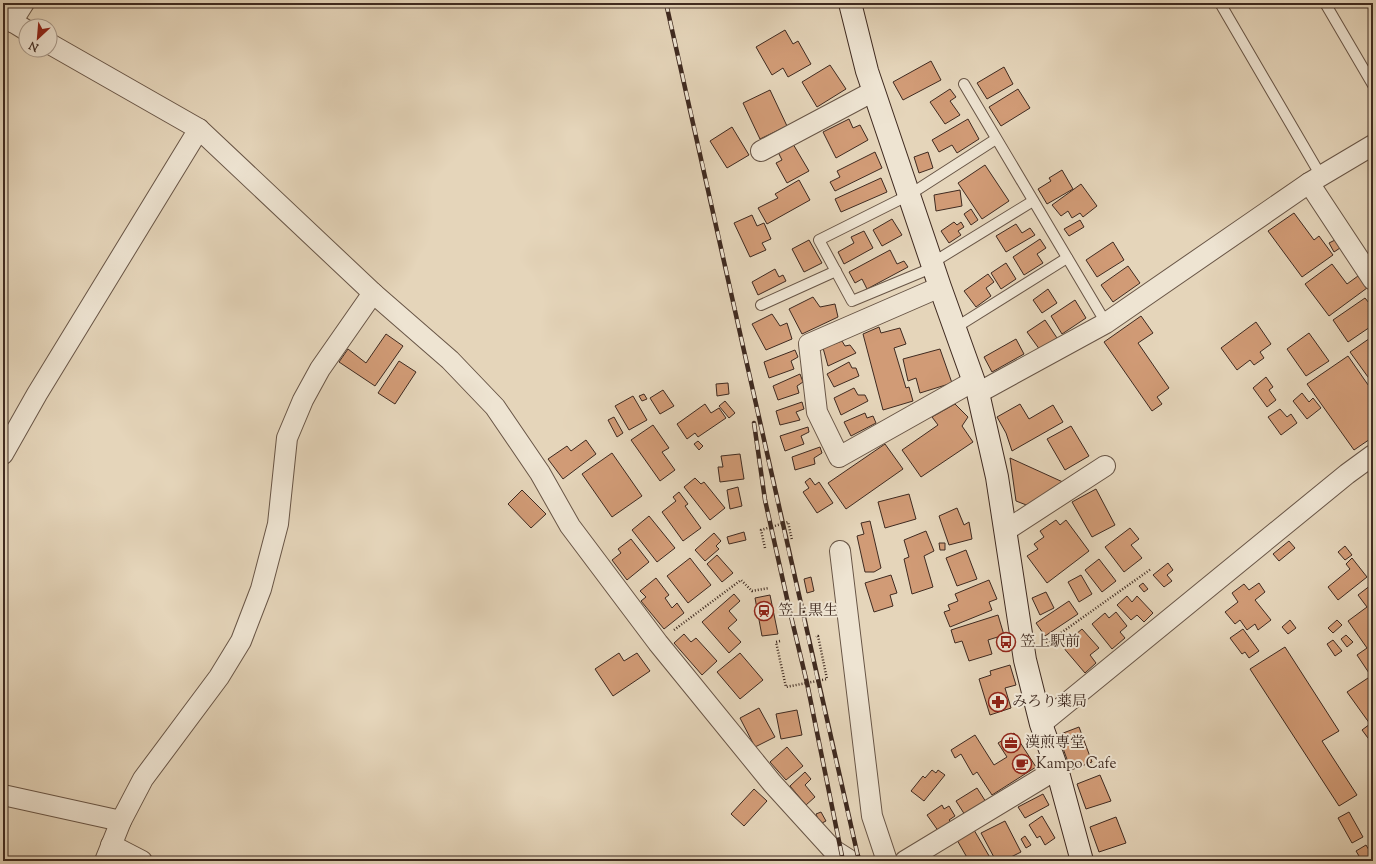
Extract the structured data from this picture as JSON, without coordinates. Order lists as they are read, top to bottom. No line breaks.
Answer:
{"places":{"station":["笠上黒生"],"bus stop":["笠上駅前"],"pharmacy":["みろり薬局"],"office":["漢煎専堂"],"cafe":["Kampo Cafe"]},"north":"bottom left"}
